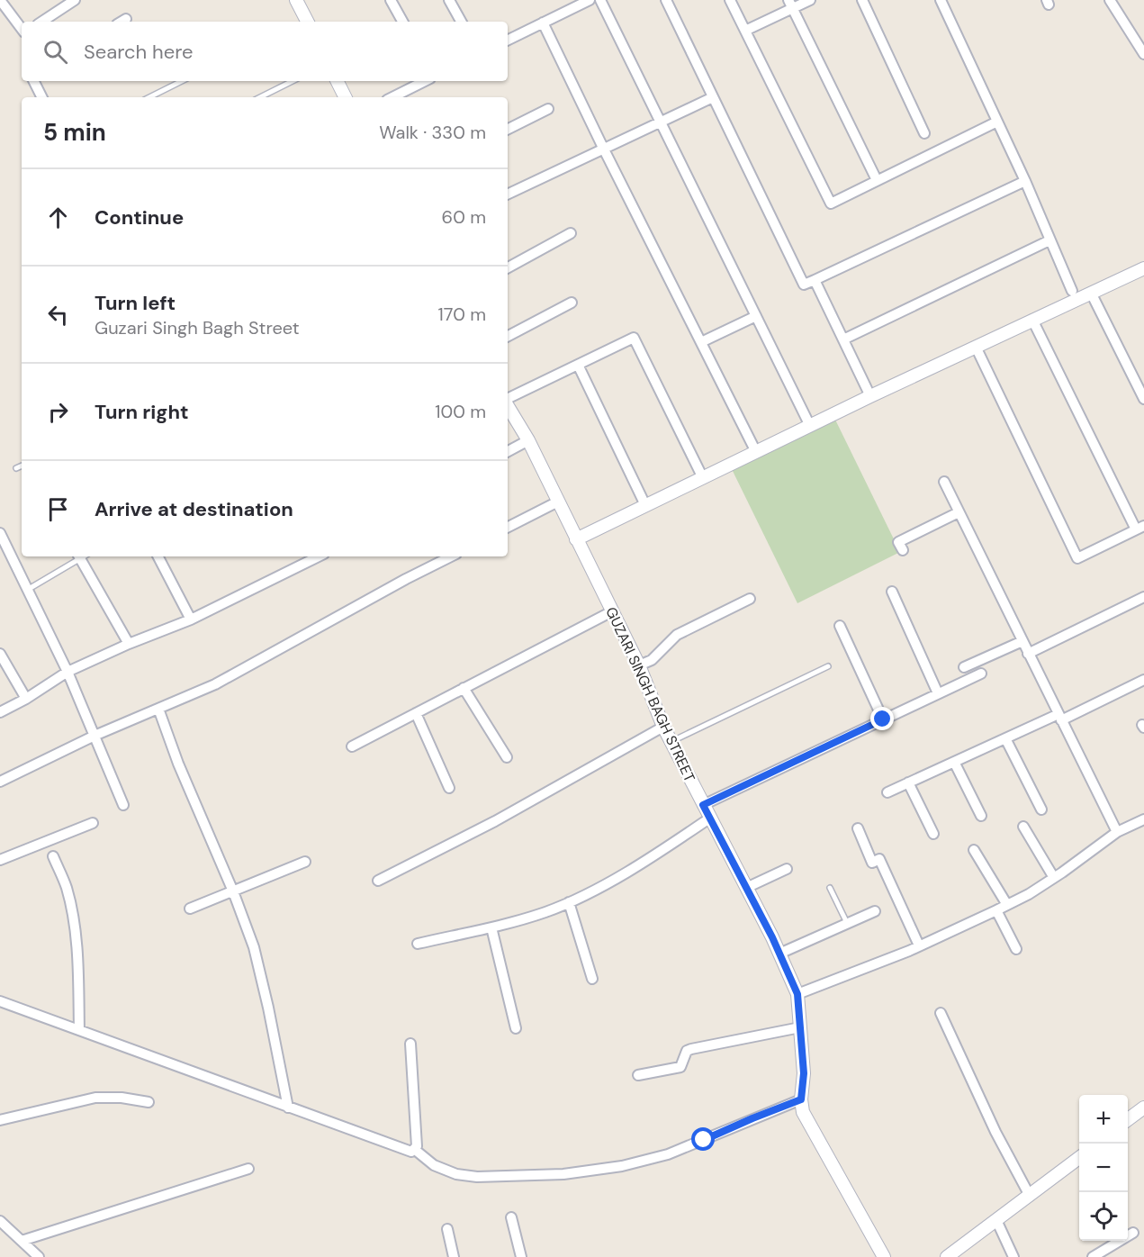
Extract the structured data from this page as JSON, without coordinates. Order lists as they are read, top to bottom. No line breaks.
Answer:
{"streets":{"street":["GUZARI SINGH BAGH STREET"]},"page":{"search":"Search here","heading":["5 min","Walk · 330 m"],"list":[["Continue","60 m"],["Turn left","Guzari Singh Bagh Street","170 m"],["Turn right","100 m"],"Arrive at destination"],"map_buttons":["+","−"]}}
